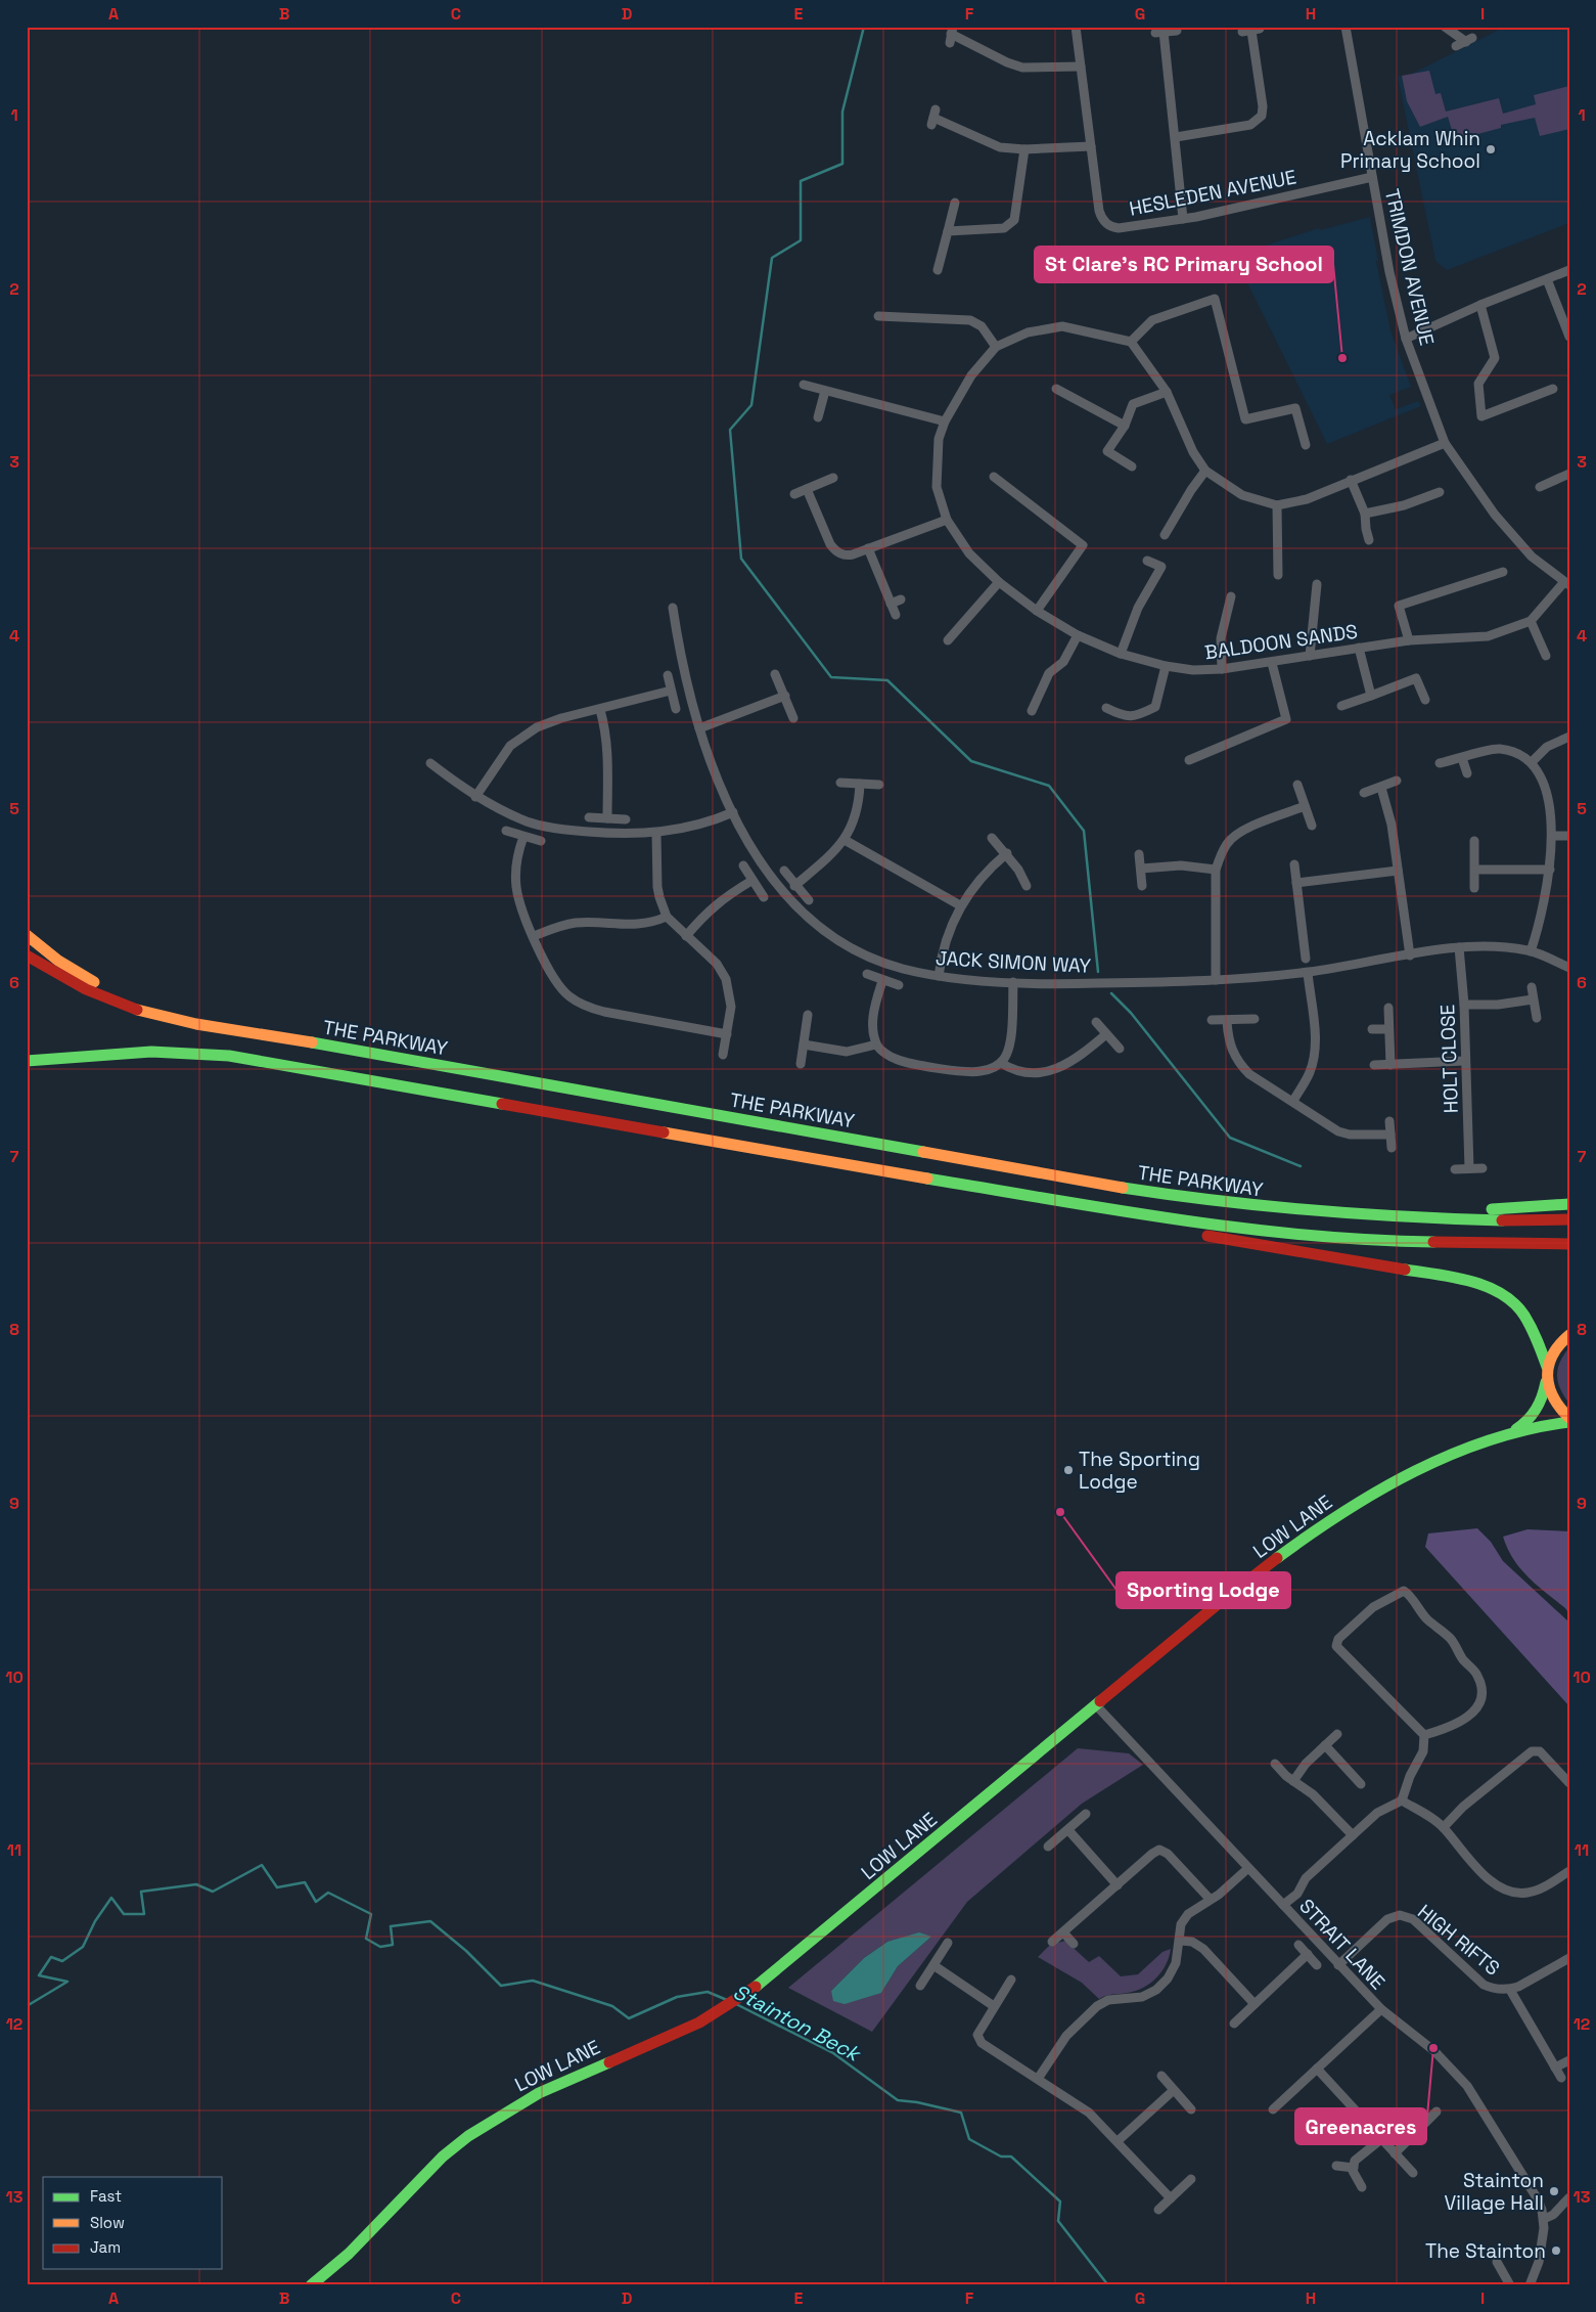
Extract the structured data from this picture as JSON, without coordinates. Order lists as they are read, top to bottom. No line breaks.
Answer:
{"streets":{"main road":["THE PARKWAY","LOW LANE"],"street":["HESLEDEN AVENUE","TRIMDON AVENUE","BALDOON SANDS","JACK SIMON WAY","HOLT CLOSE","HIGH RIFTS","STRAIT LANE"]},"crossings":[["HESLEDEN AVENUE","TRIMDON AVENUE"],["JACK SIMON WAY","HOLT CLOSE"],["LOW LANE","STRAIT LANE"],["HIGH RIFTS","STRAIT LANE"]],"water":["Stainton Beck"],"places":["Acklam Whin Primary School","St Clare's RC Primary School","The Sporting Lodge","Sporting Lodge","Greenacres","Stainton Village Hall","The Stainton"],"legend":["Fast","Slow","Jam"],"grid":{"columns":["A","B","C","D","E","F","G","H","I"],"rows":["1","2","3","4","5","6","7","8","9","10","11","12","13"]}}
